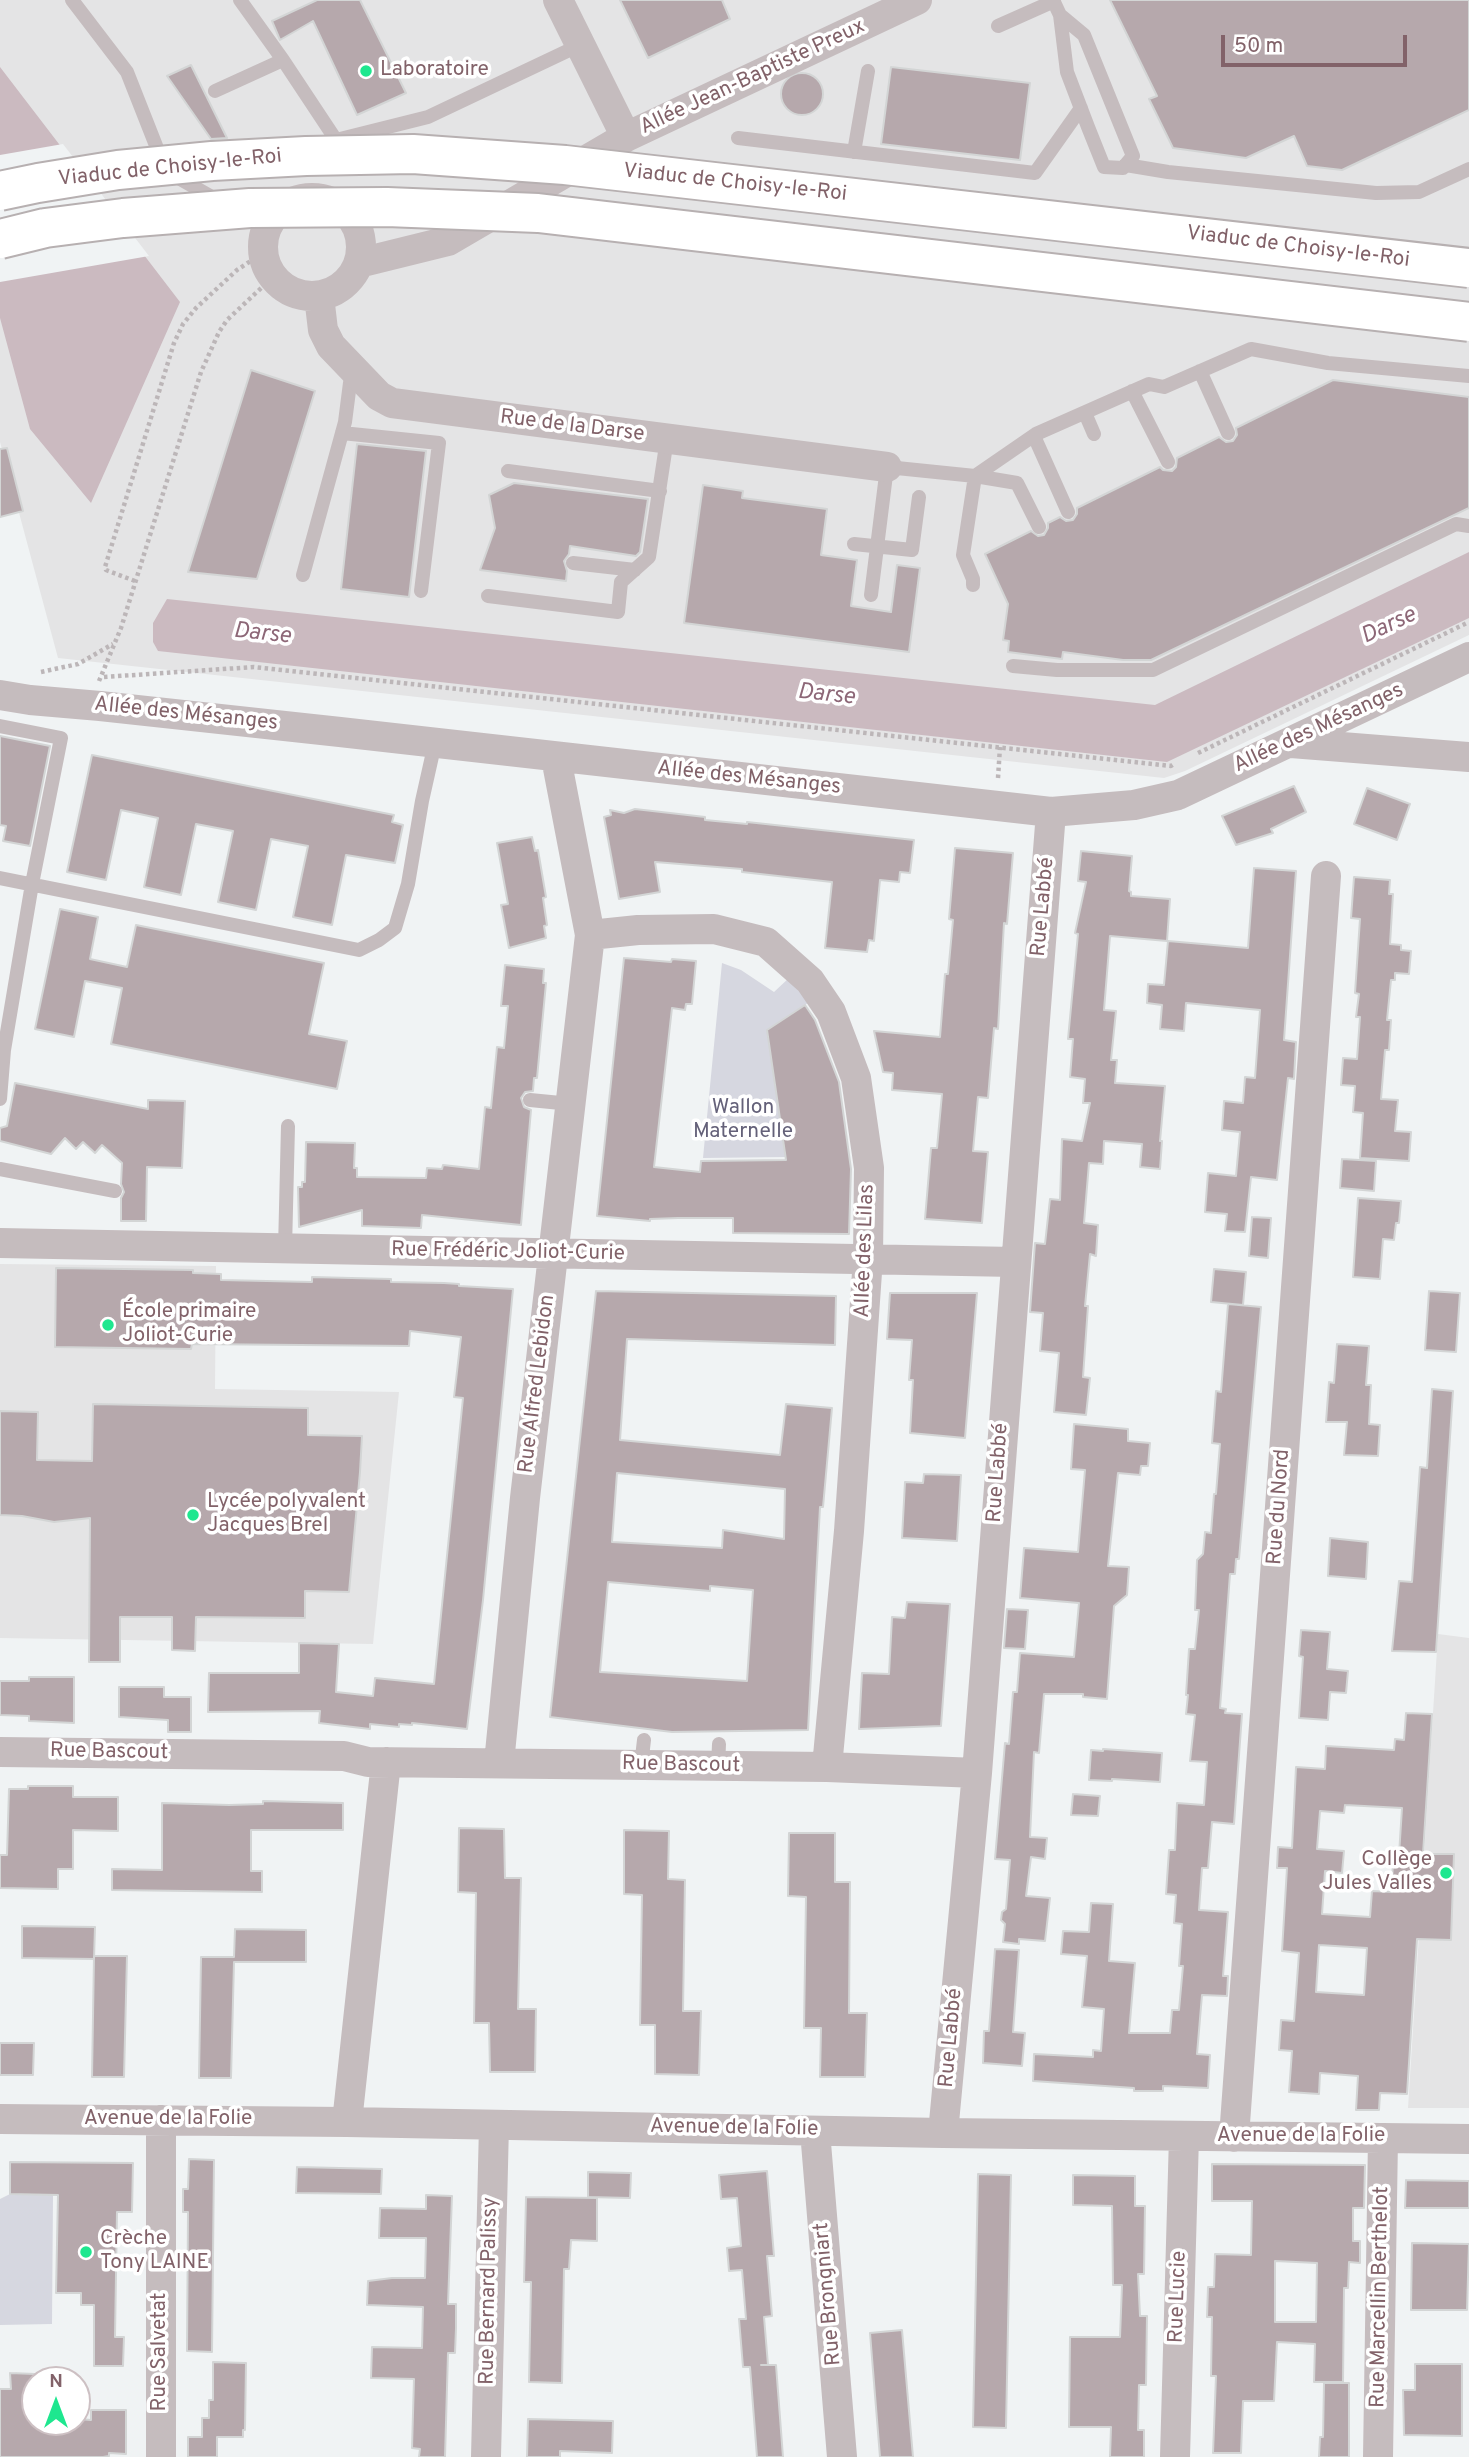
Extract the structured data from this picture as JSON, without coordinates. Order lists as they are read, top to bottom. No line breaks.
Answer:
{"streets":{"highway":["Viaduc de Choisy-le-Roi"],"street":["Allée Jean-Baptiste Preux","Rue de la Darse","Allée des Mésanges","Rue Labbé","Allée des Lilas","Rue Frédéric Joliot-Curie","Rue Alfred Lebidon","Rue du Nord","Rue Bascout","Avenue de la Folie","Rue Bernard Palissy","Rue Brongniart","Rue Lucie","Rue Marcellin Berthelot","Rue Salvetat"]},"crossings":[["Allée Jean-Baptiste Preux","Rue de la Darse"],["Allée des Mésanges","Rue Labbé"],["Allée des Mésanges","Rue Alfred Lebidon"],["Rue Labbé","Rue Frédéric Joliot-Curie"],["Rue Labbé","Rue Bascout"],["Rue Labbé","Avenue de la Folie"],["Allée des Lilas","Rue Frédéric Joliot-Curie"],["Allée des Lilas","Rue Alfred Lebidon"],["Allée des Lilas","Rue Bascout"],["Rue Frédéric Joliot-Curie","Rue Alfred Lebidon"],["Rue Alfred Lebidon","Rue Bascout"],["Rue du Nord","Avenue de la Folie"],["Avenue de la Folie","Rue Bernard Palissy"],["Avenue de la Folie","Rue Brongniart"],["Avenue de la Folie","Rue Lucie"],["Avenue de la Folie","Rue Marcellin Berthelot"],["Avenue de la Folie","Rue Salvetat"]],"water":["Darse"],"parks":["Wallon Maternelle"],"places":["Laboratoire","École primaire Joliot-Curie","Lycée polyvalent Jacques Brel","Collège Jules Valles","Crèche Tony LAINE"],"scale_bar":"50 m","north":"top"}
